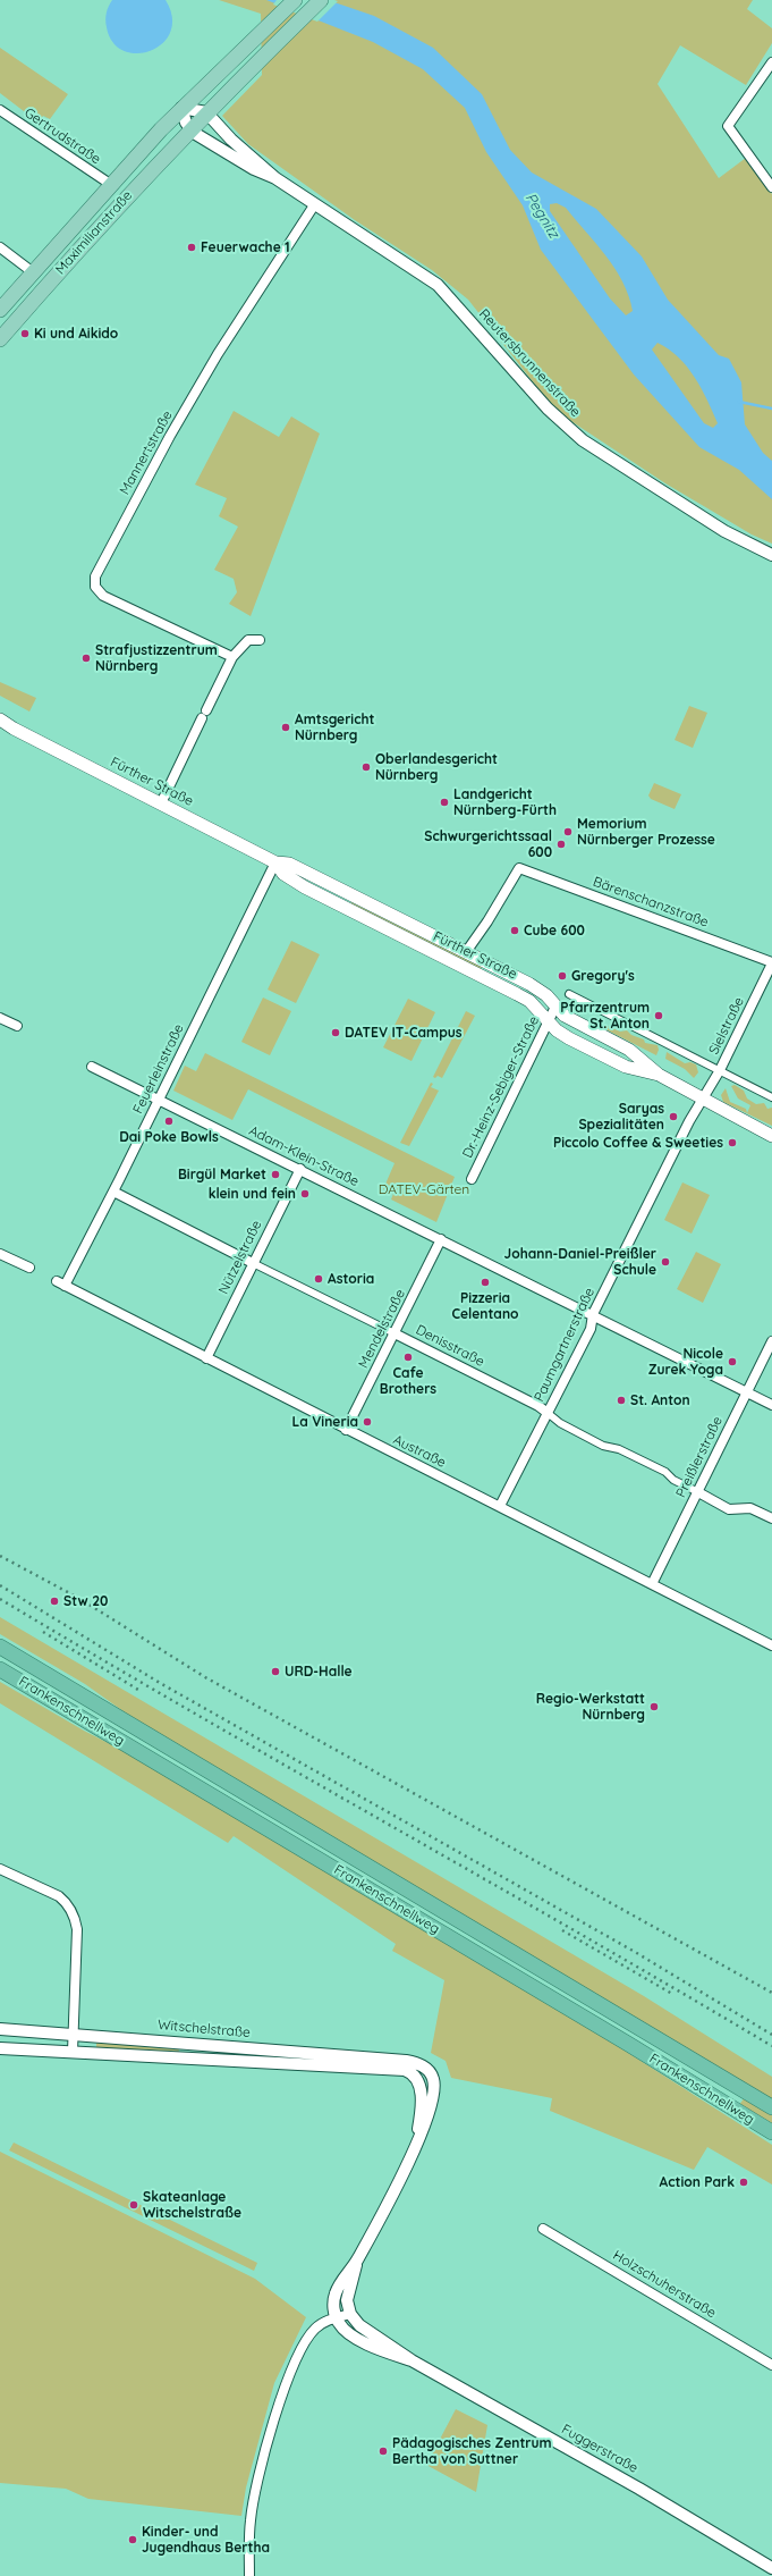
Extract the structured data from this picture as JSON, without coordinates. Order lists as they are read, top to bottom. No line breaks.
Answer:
{"streets":{"highway":["Frankenschnellweg"],"main road":["Maximilianstraße","Fürther Straße"],"street":["Gertrudstraße","Reutersbrunnenstraße","Mannertstraße","Bärenschanzstraße","Sielstraße","Feuerleinstraße","Dr.-Heinz-Sebiger-Straße","Adam-Klein-Straße","Nützelstraße","Mendelstraße","Paumgartnerstraße","Denisstraße","Austraße","Preißlerstraße","Witschelstraße","Holzschuherstraße","Fuggerstraße"]},"crossings":[["Gertrudstraße","Maximilianstraße"],["Maximilianstraße","Reutersbrunnenstraße"],["Reutersbrunnenstraße","Mannertstraße"],["Fürther Straße","Bärenschanzstraße"],["Fürther Straße","Sielstraße"],["Fürther Straße","Feuerleinstraße"],["Fürther Straße","Dr.-Heinz-Sebiger-Straße"],["Fürther Straße","Paumgartnerstraße"],["Bärenschanzstraße","Sielstraße"],["Sielstraße","Paumgartnerstraße"],["Feuerleinstraße","Adam-Klein-Straße"],["Feuerleinstraße","Denisstraße"],["Feuerleinstraße","Austraße"],["Adam-Klein-Straße","Nützelstraße"],["Adam-Klein-Straße","Mendelstraße"],["Adam-Klein-Straße","Paumgartnerstraße"],["Adam-Klein-Straße","Preißlerstraße"],["Nützelstraße","Denisstraße"],["Nützelstraße","Austraße"],["Mendelstraße","Denisstraße"],["Mendelstraße","Austraße"],["Paumgartnerstraße","Denisstraße"],["Paumgartnerstraße","Austraße"],["Denisstraße","Preißlerstraße"],["Austraße","Preißlerstraße"]],"water":["Pegnitz"],"parks":["DATEV-Gärten"],"places":["Feuerwache 1","Ki und Aikido","Strafjustizzentrum Nürnberg","Amtsgericht Nürnberg","Oberlandesgericht Nürnberg","Landgericht Nürnberg-Fürth","Memorium Nürnberger Prozesse","Schwurgerichtssaal 600","Cube 600","Gregory's","Pfarrzentrum St. Anton","DATEV IT-Campus","Saryas Spezialitäten","Dai Poke Bowls","Piccolo Coffee & Sweeties","Birgül Market","klein und fein","Johann-Daniel-Preißler Schule","Astoria","Pizzeria Celentano","Cafe Brothers","Nicole Zurek Yoga","St. Anton","La Vineria","Stw 20","URD-Halle","Regio-Werkstatt Nürnberg","Action Park","Skateanlage Witschelstraße","Pädagogisches Zentrum Bertha von Suttner","Kinder- und Jugendhaus Bertha"]}
